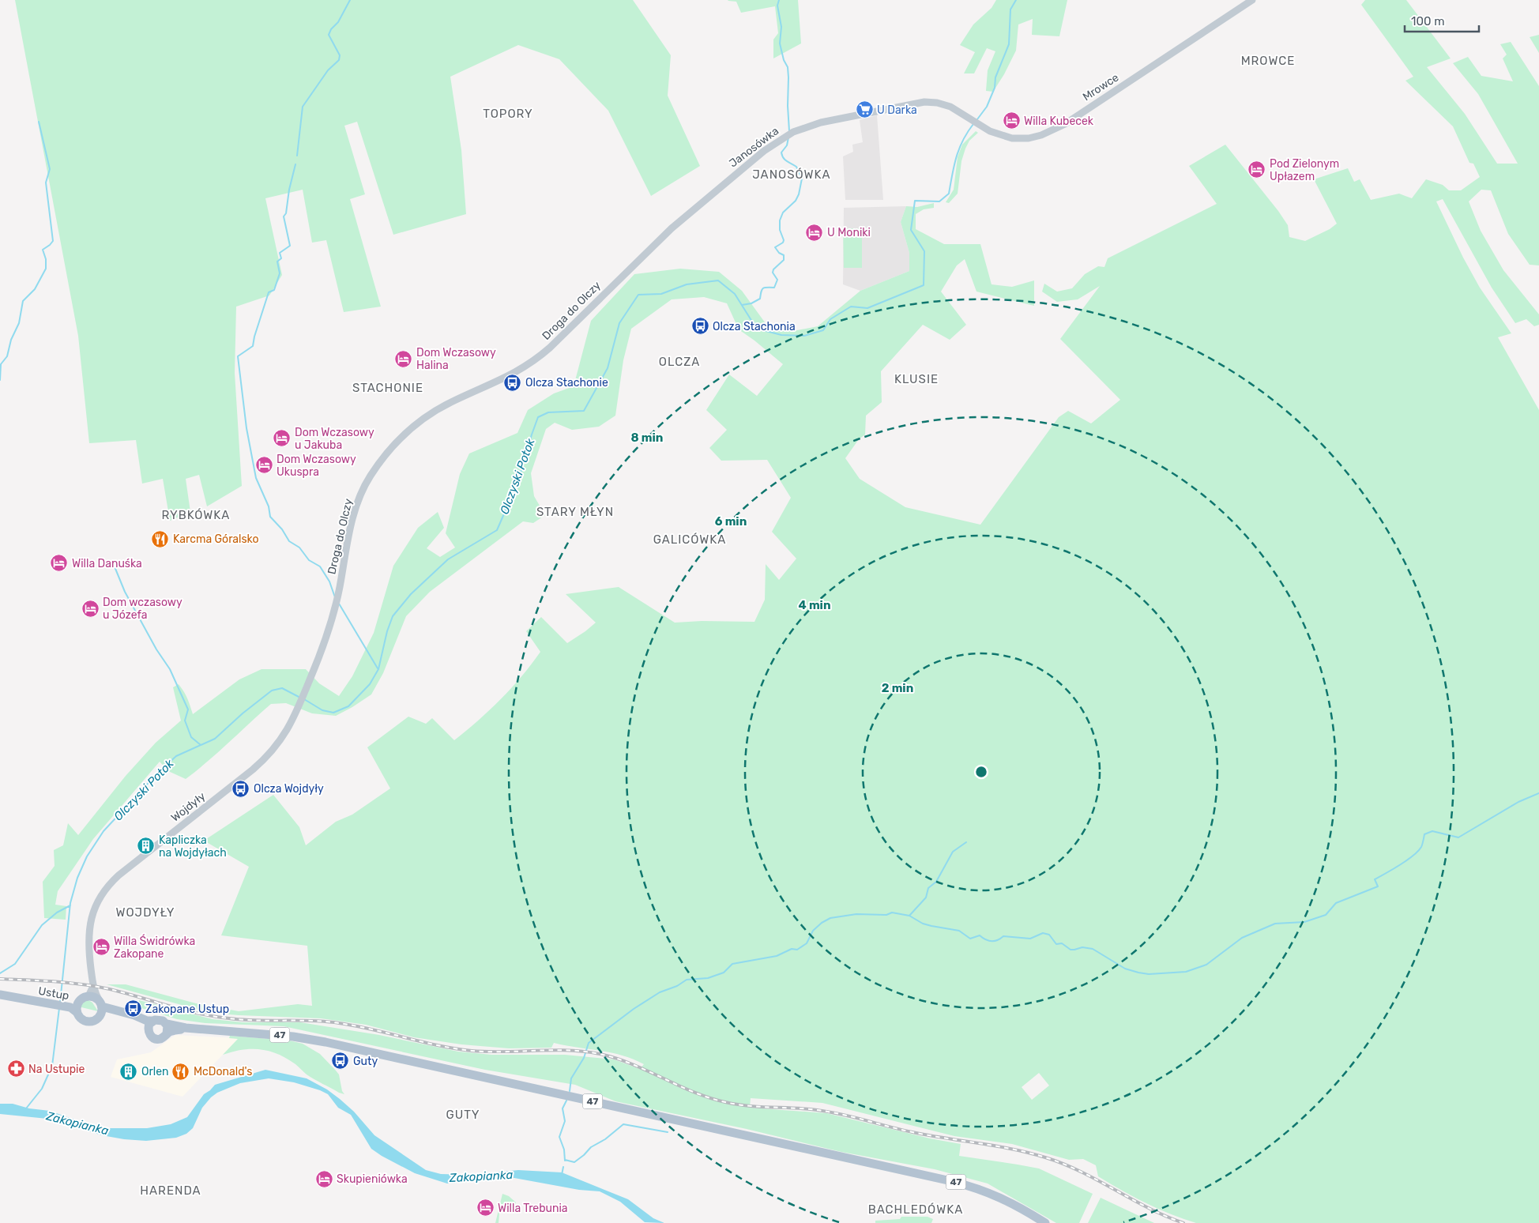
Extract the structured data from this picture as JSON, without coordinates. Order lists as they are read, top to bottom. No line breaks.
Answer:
{"streets":{"main road":["Ustup","47"],"street":["Mrowce","Janosówka","Droga do Olczy","Wojdyły"]},"crossings":[["Mrowce","Janosówka"],["Janosówka","Droga do Olczy"],["Droga do Olczy","Wojdyły"],["Wojdyły","Ustup"],["Wojdyły","47"],["Ustup","47"]],"districts":["MROWCE","TOPORY","JANOSÓWKA","OLCZA","KLUSIE","STACHONIE","STARY MŁYN","RYBKÓWKA","GALICÓWKA","WOJDYŁY","GUTY","HARENDA","BACHLEDÓWKA"],"water":["Olczyski Potok","Zakopianka"],"places":{"supermarket":["U Darka"],"hotel":["Willa Kubecek","Pod Zielonym Upłazem","U Moniki","Dom Wczasowy Halina","Dom Wczasowy u Jakuba","Dom Wczasowy Ukuspra","Willa Danuśka","Dom wczasowy u Józefa","Willa Świdrówka Zakopane","Skupieniówka","Willa Trebunia"],"bus stop":["Olcza Stachonia","Olcza Stachonie","Olcza Wojdyły","Zakopane Ustup","Guty"],"restaurant":["Karcma Góralsko","McDonald's"],"building":["Kapliczka na Wojdyłach","Orlen"],"pharmacy":["Na Ustupie"]},"scale_bar":"100 m","rings":["8 min","6 min","4 min","2 min"]}
